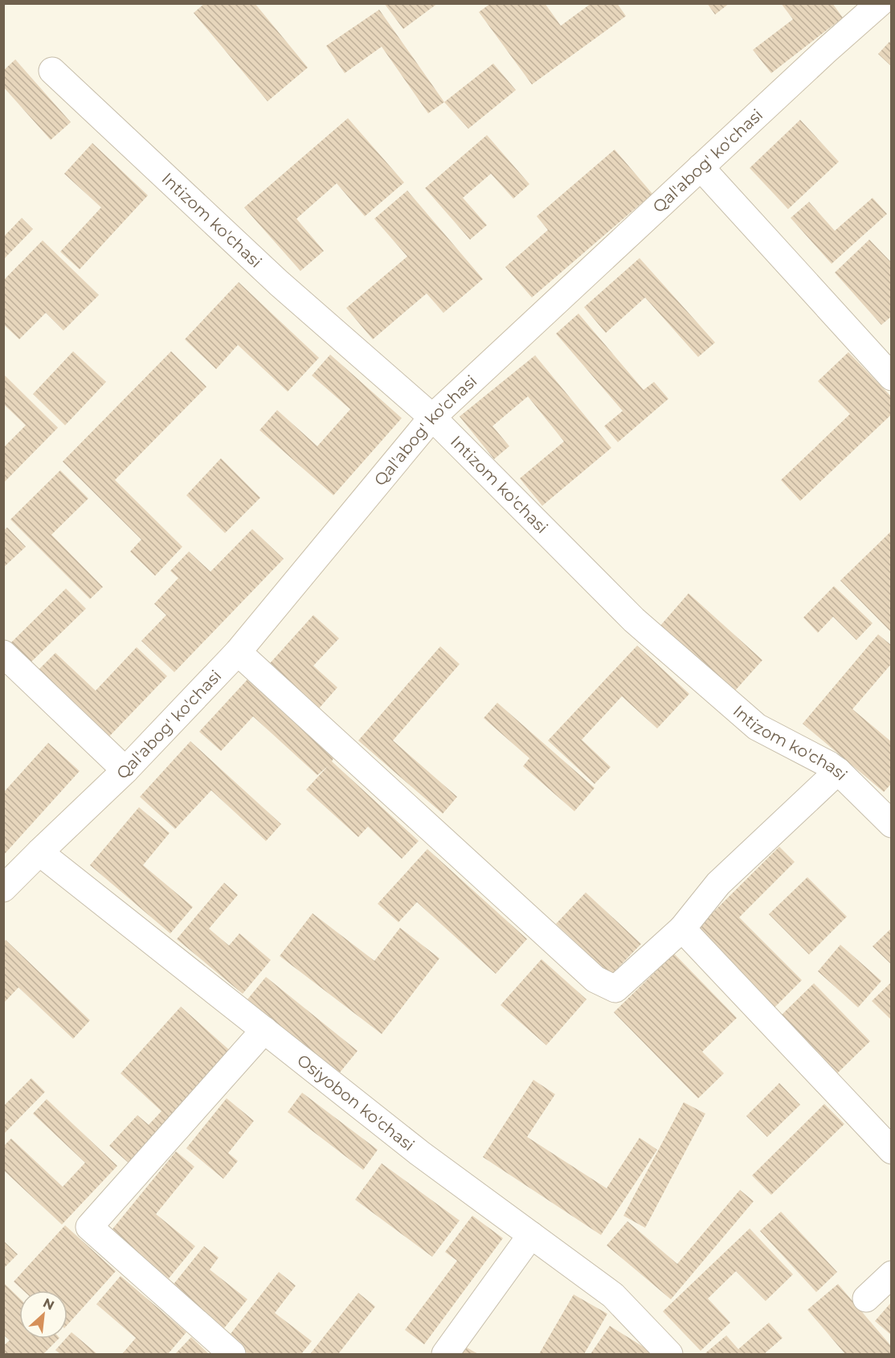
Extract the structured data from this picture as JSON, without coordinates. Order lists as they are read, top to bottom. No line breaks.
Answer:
{"streets":{"street":["Qal'abog' ko'chasi","Intizom ko'chasi","Osiyobon ko'chasi"]},"crossings":[["Qal'abog' ko'chasi","Intizom ko'chasi"],["Qal'abog' ko'chasi","Osiyobon ko'chasi"]],"north":"top right"}
